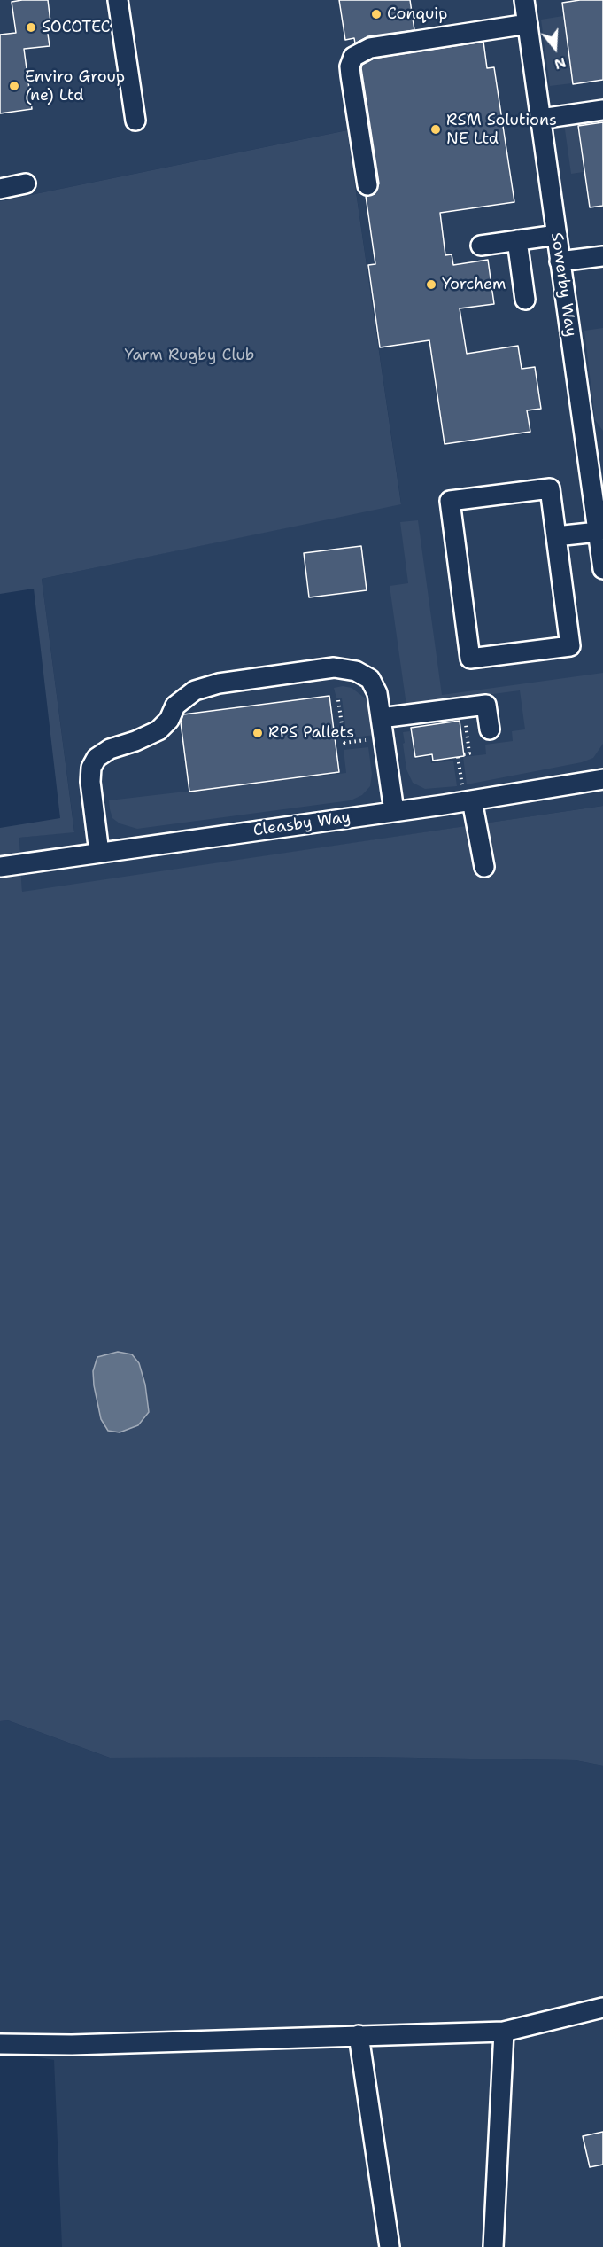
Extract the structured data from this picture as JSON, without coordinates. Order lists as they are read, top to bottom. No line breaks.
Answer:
{"streets":{"street":["Sowerby Way","Cleasby Way"]},"parks":["Yarm Rugby Club"],"places":["Conquip","SOCOTEC","Enviro Group (ne) Ltd","RSM Solutions NE Ltd","Yorchem","RPS Pallets"],"north":"bottom"}
